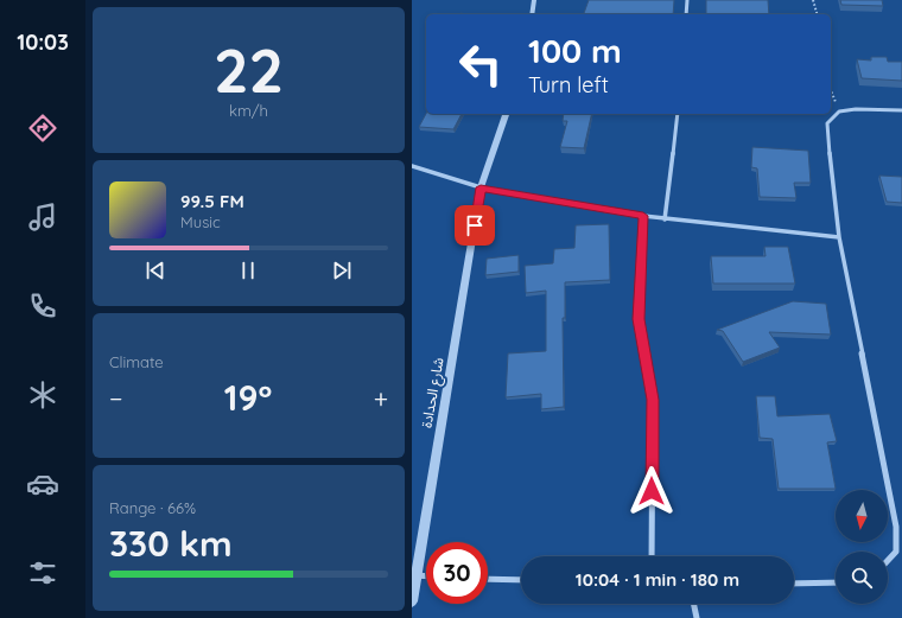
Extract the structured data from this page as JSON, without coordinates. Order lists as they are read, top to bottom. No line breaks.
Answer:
{"streets":{"street":["شارع الحدادة"]},"north":"bottom","page":{"tabs":"10:03","tile":[["22","km/h"],"Climate",["Range · 66%","330 km"]],"turn":["100 m","Turn left"],"song":["99.5 FM","Music"],"heat":["−","19°","+"],"limit":"30","trip":"10:04 · 1 min · 180 m"}}
